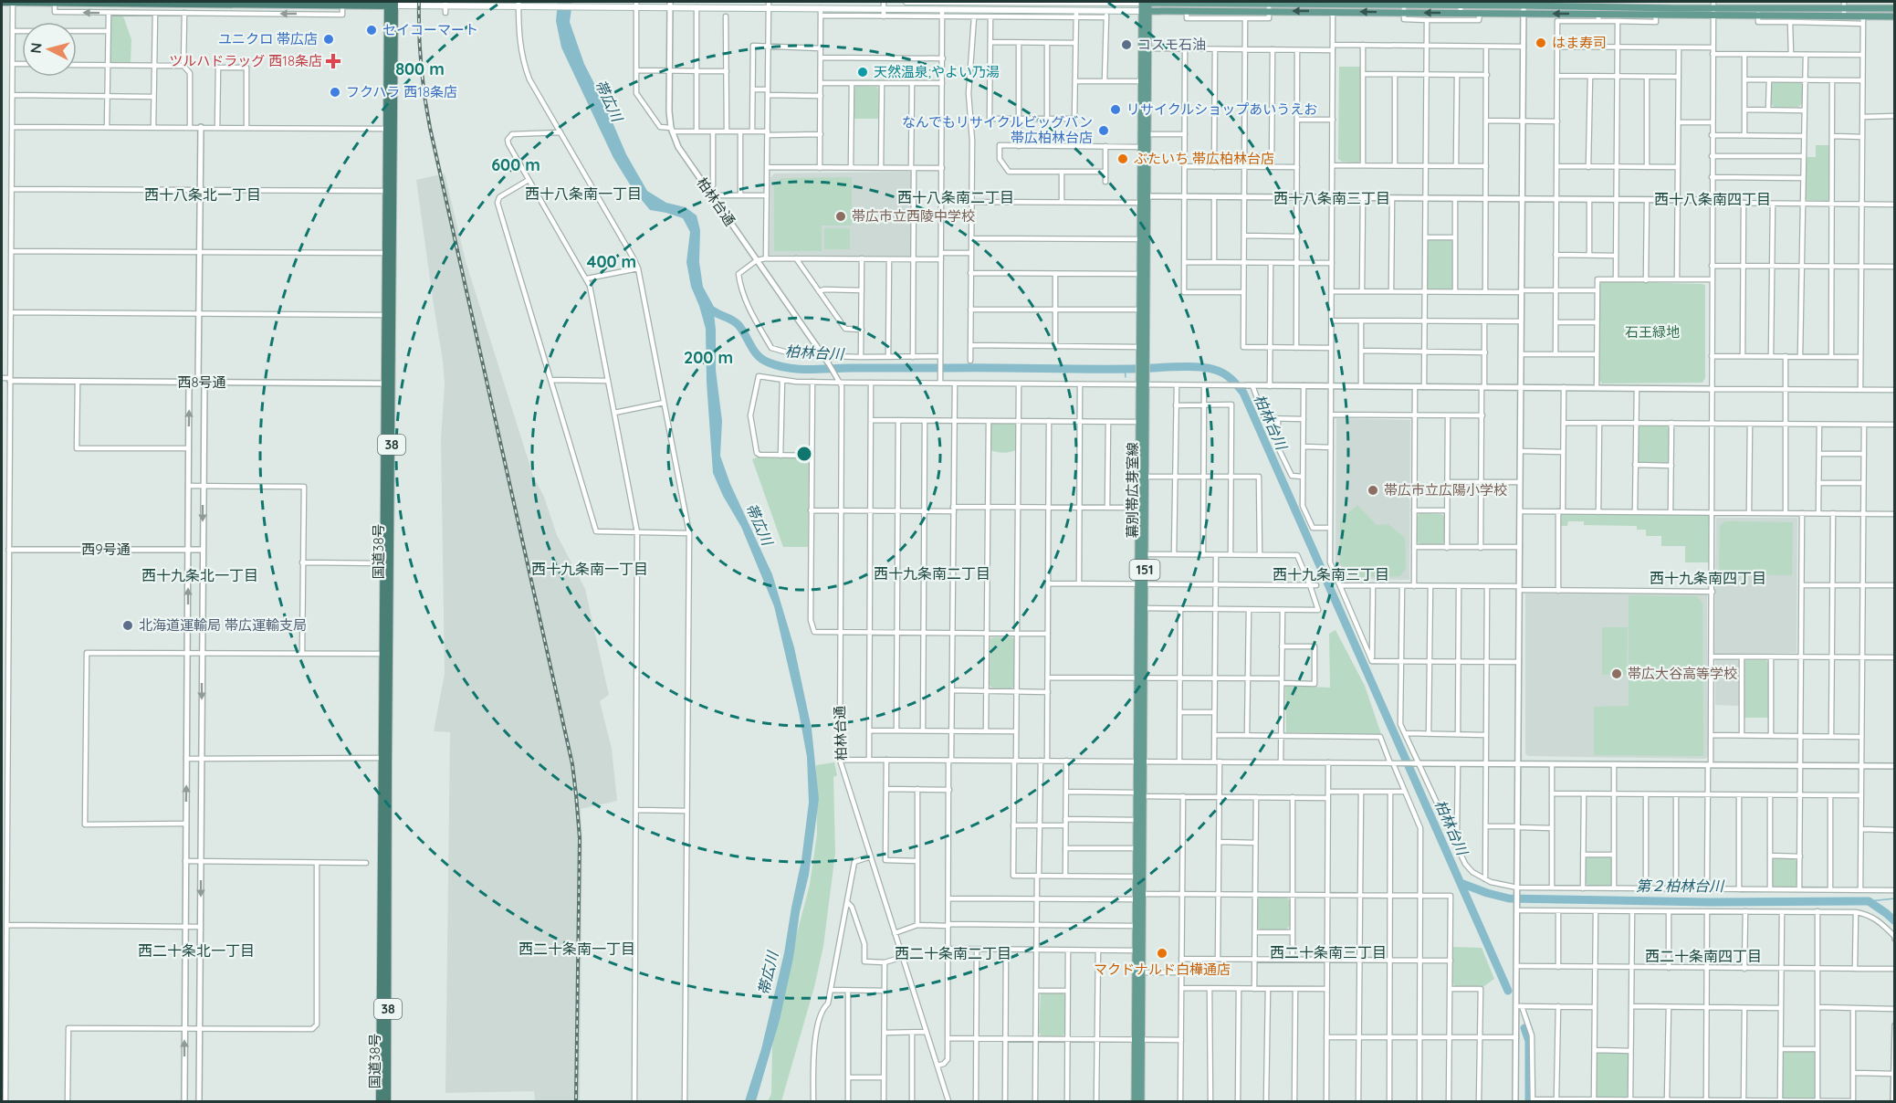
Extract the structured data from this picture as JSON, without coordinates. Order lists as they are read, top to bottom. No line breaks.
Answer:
{"streets":{"highway":["38","国道38号"],"main road":["幕別帯広芽室線","151"],"street":["柏林台通","西8号通","西9号通"]},"crossings":[["西8号通","国道38号"]],"districts":["西十八条南一丁目","西十八条北一丁目","西十八条南二丁目","西十八条南三丁目","西十八条南四丁目","西十九条南一丁目","西十九条南二丁目","西十九条南三丁目","西十九条北一丁目","西十九条南四丁目","西二十条南一丁目","西二十条北一丁目","西二十条南三丁目","西二十条南二丁目","西二十条南四丁目"],"water":["帯広川","柏林台川","第２柏林台川"],"parks":["石王緑地"],"places":{"other":["セイコーマート","ユニクロ 帯広店","はま寿司","コスモ石油","天然温泉;やよい乃湯","フクハラ 西18条店","リサイクルショップあいうえお","なんでもリサイクルビッグバン 帯広柏林台店","ぶたいち 帯広柏林台店","帯広市立西陵中学校","帯広市立広陽小学校","北海道運輸局 帯広運輸支局","帯広大谷高等学校","マクドナルド白樺通店"],"health":["ツルハドラッグ 西18条店"]},"north":"left","rings":["800 m","600 m","400 m","200 m"]}
